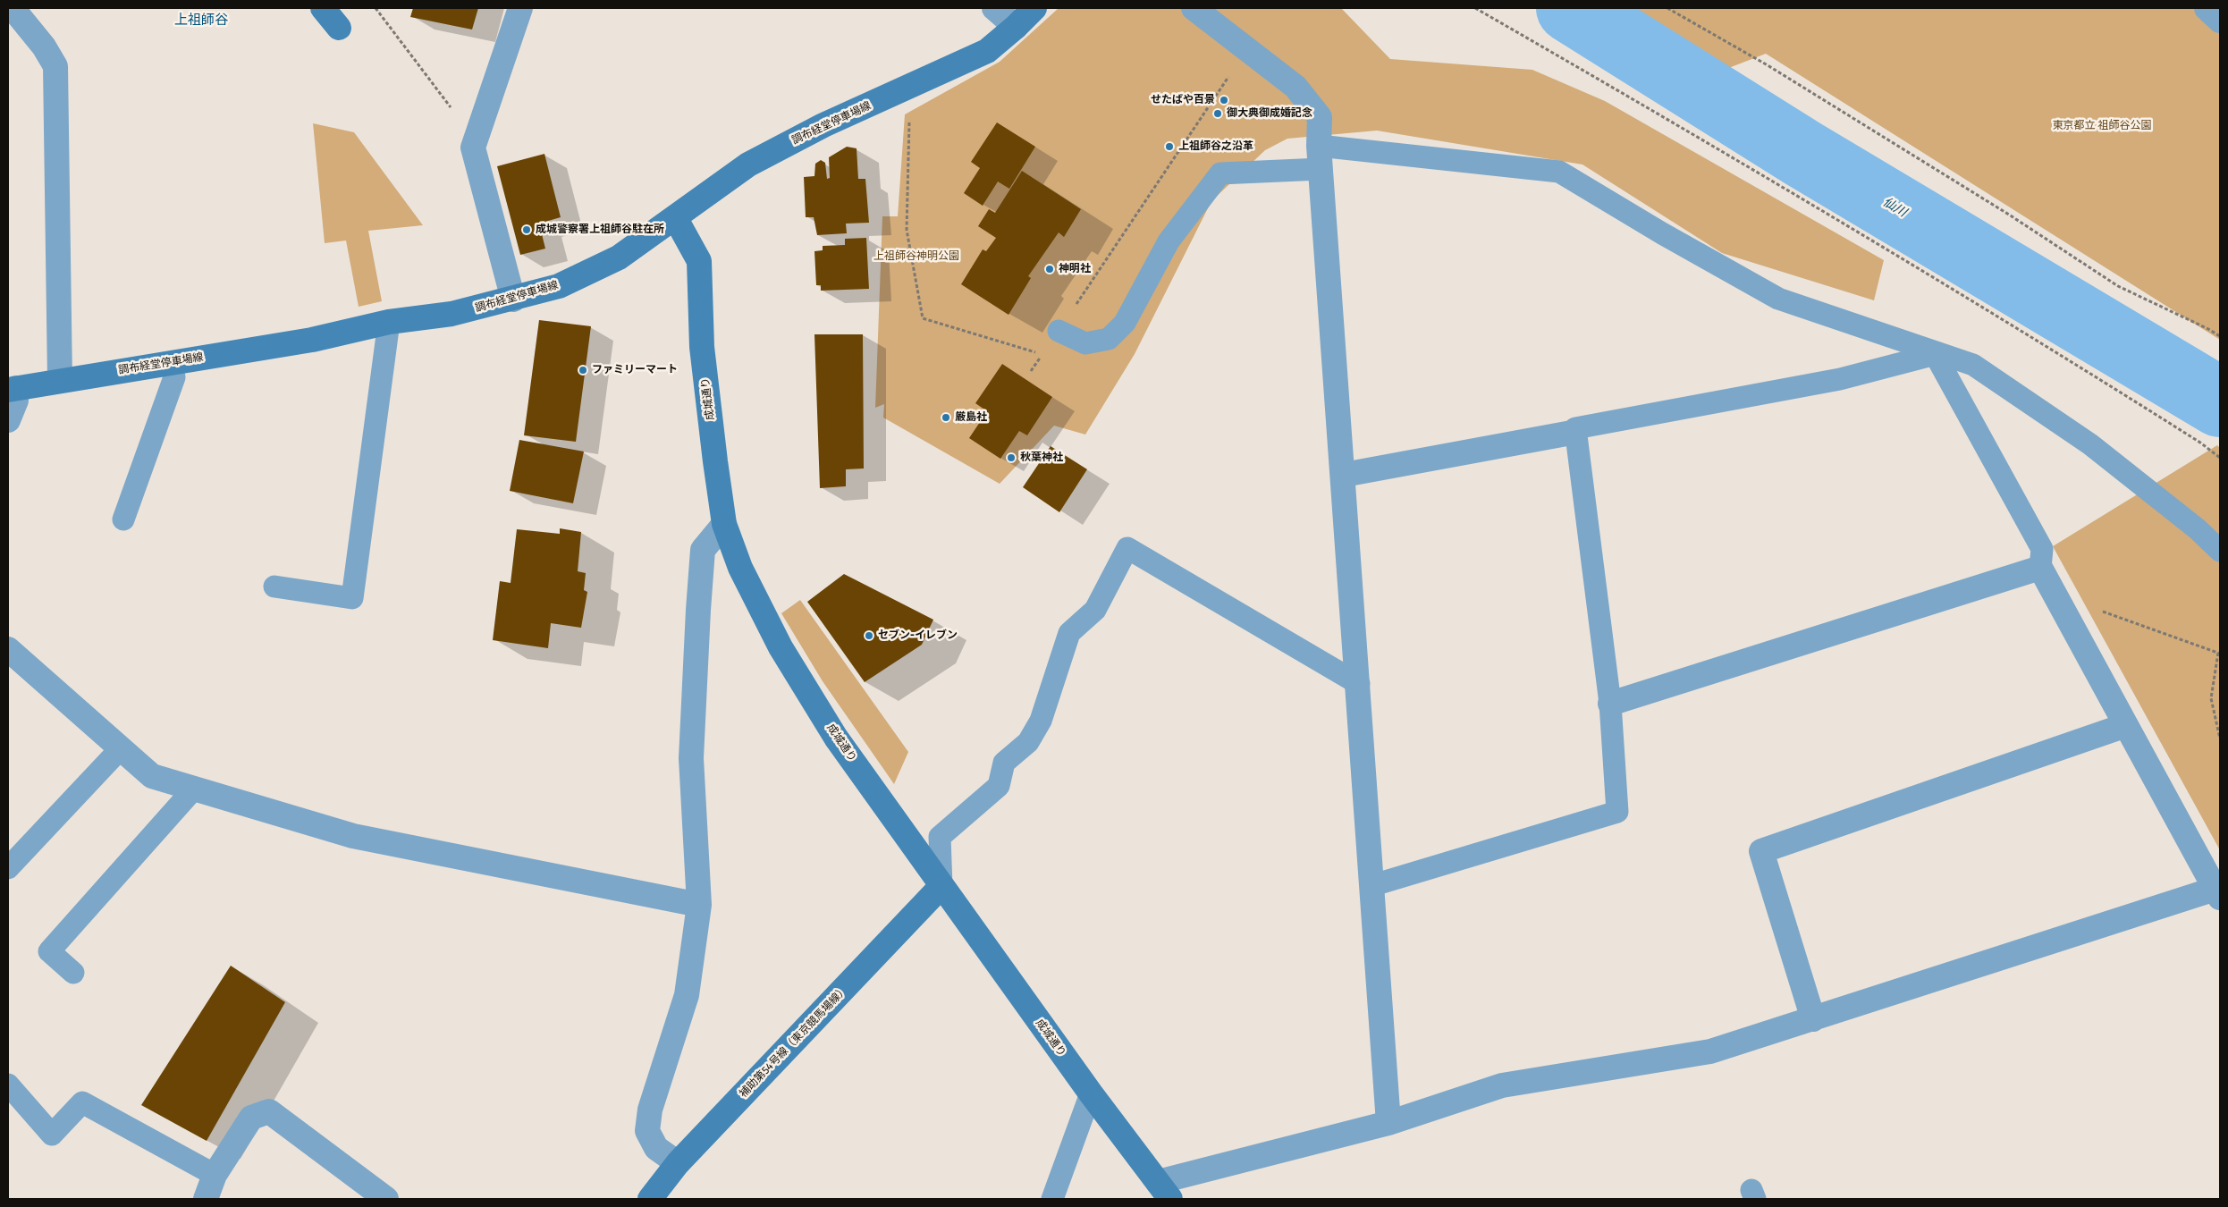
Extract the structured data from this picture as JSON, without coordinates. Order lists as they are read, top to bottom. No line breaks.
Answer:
{"streets":{"street":["調布経堂停車場線","成城通り","補助第54号線（東京競馬場線）"]},"crossings":[["調布経堂停車場線","成城通り"],["成城通り","補助第54号線（東京競馬場線）"]],"districts":["上祖師谷"],"water":["仙川"],"parks":["東京都立 祖師谷公園","上祖師谷神明公園"],"places":["せたばや百景","御大典御成婚記念","上祖師谷之沿革","成城警察署上祖師谷駐在所","神明社","ファミリーマート","厳島社","秋葉神社","セブン-イレブン"]}
